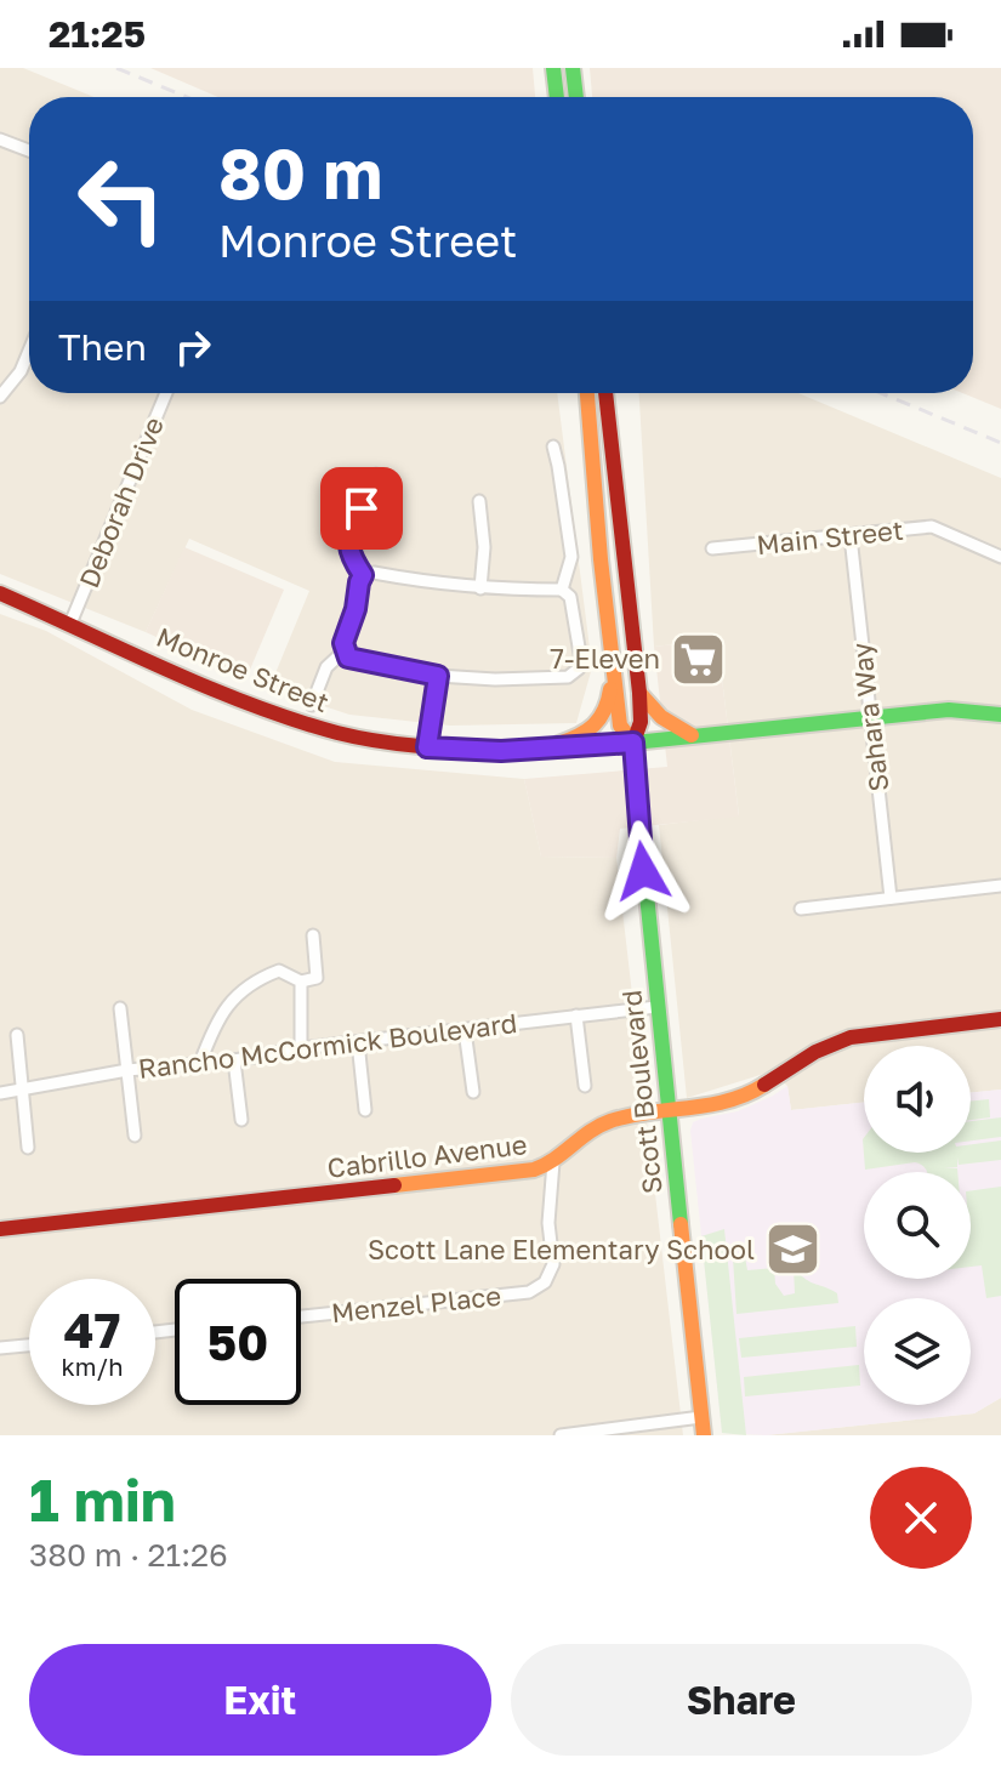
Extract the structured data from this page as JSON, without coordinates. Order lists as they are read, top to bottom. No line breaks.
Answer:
{"streets":{"main road":["Monroe Street","Scott Boulevard","Cabrillo Avenue"],"street":["Deborah Drive","Main Street","Sahara Way","Rancho McCormick Boulevard","Menzel Place"]},"crossings":[["Deborah Drive","Monroe Street"],["Main Street","Sahara Way"],["Monroe Street","Sahara Way"],["Monroe Street","Scott Boulevard"],["Rancho McCormick Boulevard","Scott Boulevard"],["Scott Boulevard","Cabrillo Avenue"],["Cabrillo Avenue","Menzel Place"]],"places":{"supermarket":["7-Eleven"],"school or university":["Scott Lane Elementary School"]},"page":{"status":"21:25","turn":["80 m","Monroe Street"],"then":"Then","speed":"47 km/h","limit":"50","heading":["1 min","380 m · 21:26"],"buttons":["Exit","Share"]}}
